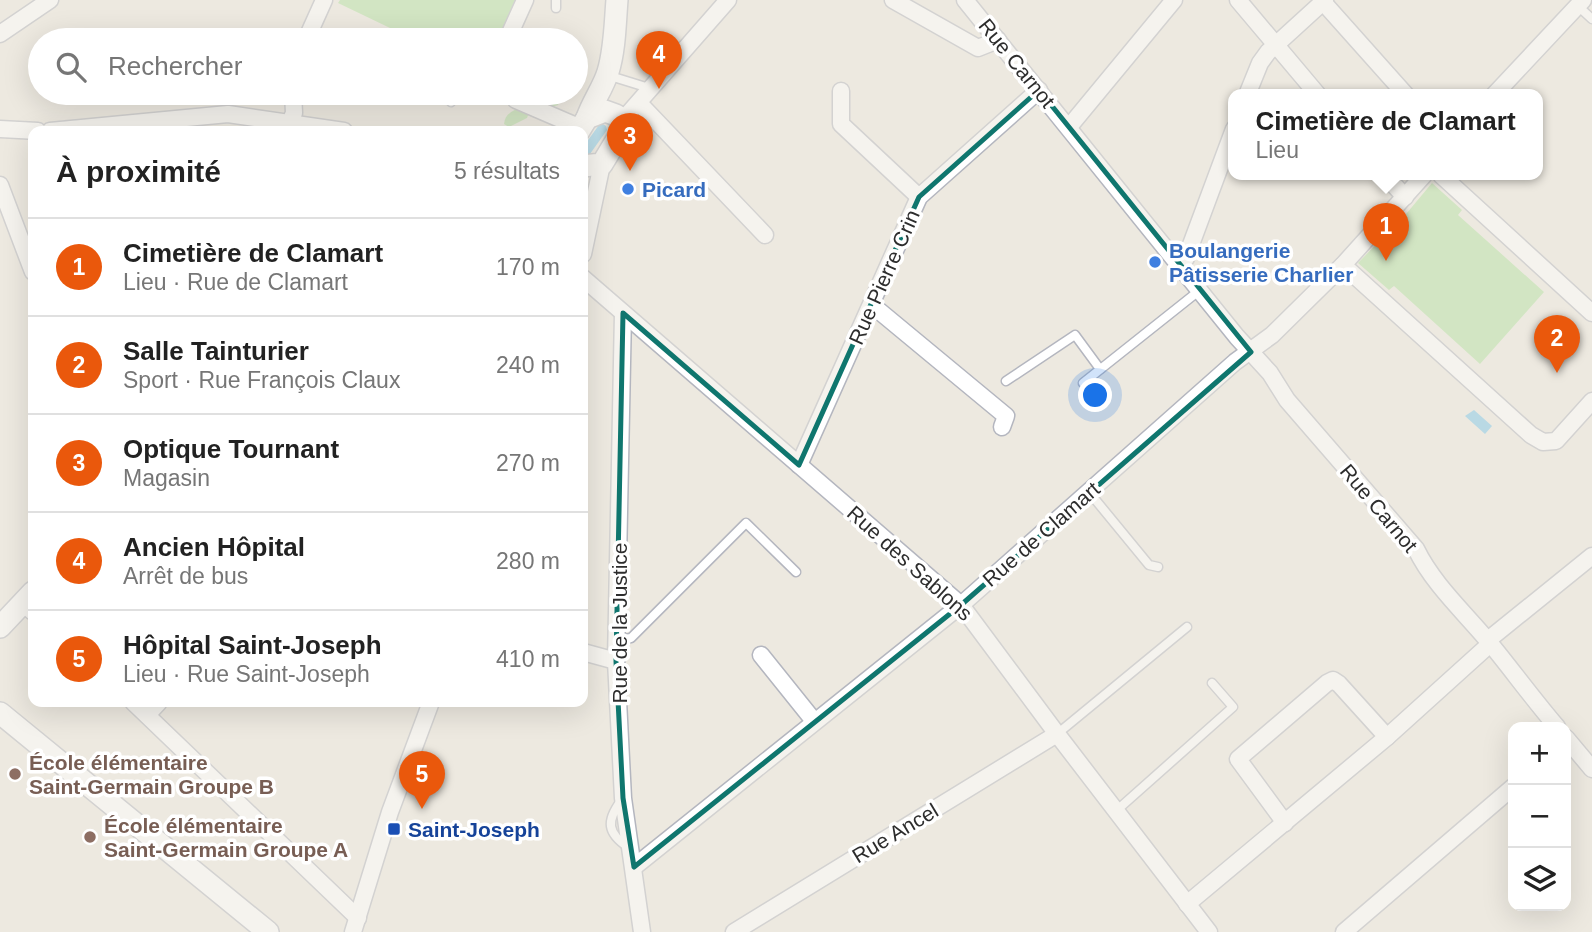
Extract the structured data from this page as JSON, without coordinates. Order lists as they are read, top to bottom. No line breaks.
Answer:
{"streets":{"street":["Rue Carnot","Rue Pierre Crin","Rue de Clamart","Rue des Sablons","Rue de la Justice","Rue Ancel"]},"crossings":[["Rue Carnot","Rue Pierre Crin"],["Rue Carnot","Rue de Clamart"],["Rue Pierre Crin","Rue des Sablons"],["Rue de Clamart","Rue des Sablons"],["Rue de Clamart","Rue de la Justice"],["Rue des Sablons","Rue de la Justice"],["Rue des Sablons","Rue Ancel"]],"places":{"other":["Picard","Boulangerie Pâtisserie Charlier","École élémentaire Saint-Germain Groupe B","École élémentaire Saint-Germain Groupe A"],"transit":["Saint-Joseph"]},"page":{"search":"Rechercher","pins":["4","3","1","2","5"],"popup":["Cimetière de Clamart","Lieu"],"heading":["À proximité","5 résultats"],"list":[{"mark":"1","name":"Cimetière de Clamart","note":"Lieu · Rue de Clamart","value":"170 m"},{"mark":"2","name":"Salle Tainturier","note":"Sport · Rue François Claux","value":"240 m"},{"mark":"3","name":"Optique Tournant","note":"Magasin","value":"270 m"},{"mark":"4","name":"Ancien Hôpital","note":"Arrêt de bus","value":"280 m"},{"mark":"5","name":"Hôpital Saint-Joseph","note":"Lieu · Rue Saint-Joseph","value":"410 m"}],"map_buttons":["+","−"]}}
